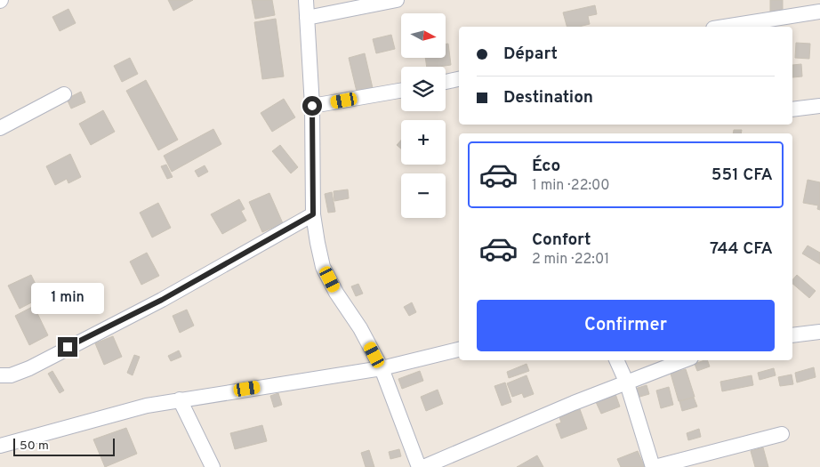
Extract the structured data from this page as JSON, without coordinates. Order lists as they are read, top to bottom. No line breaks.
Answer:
{"scale_bar":"50 m","north":"right","page":{"map_buttons":["+","−"],"banner":["Départ","Destination"],"list":[{"name":"Éco","note":"1 min · 22:00","value":"551 CFA"},{"name":"Confort","note":"2 min · 22:01","value":"744 CFA"}],"bubble":"1 min","buttons":"Confirmer","scale":"50 m"}}
